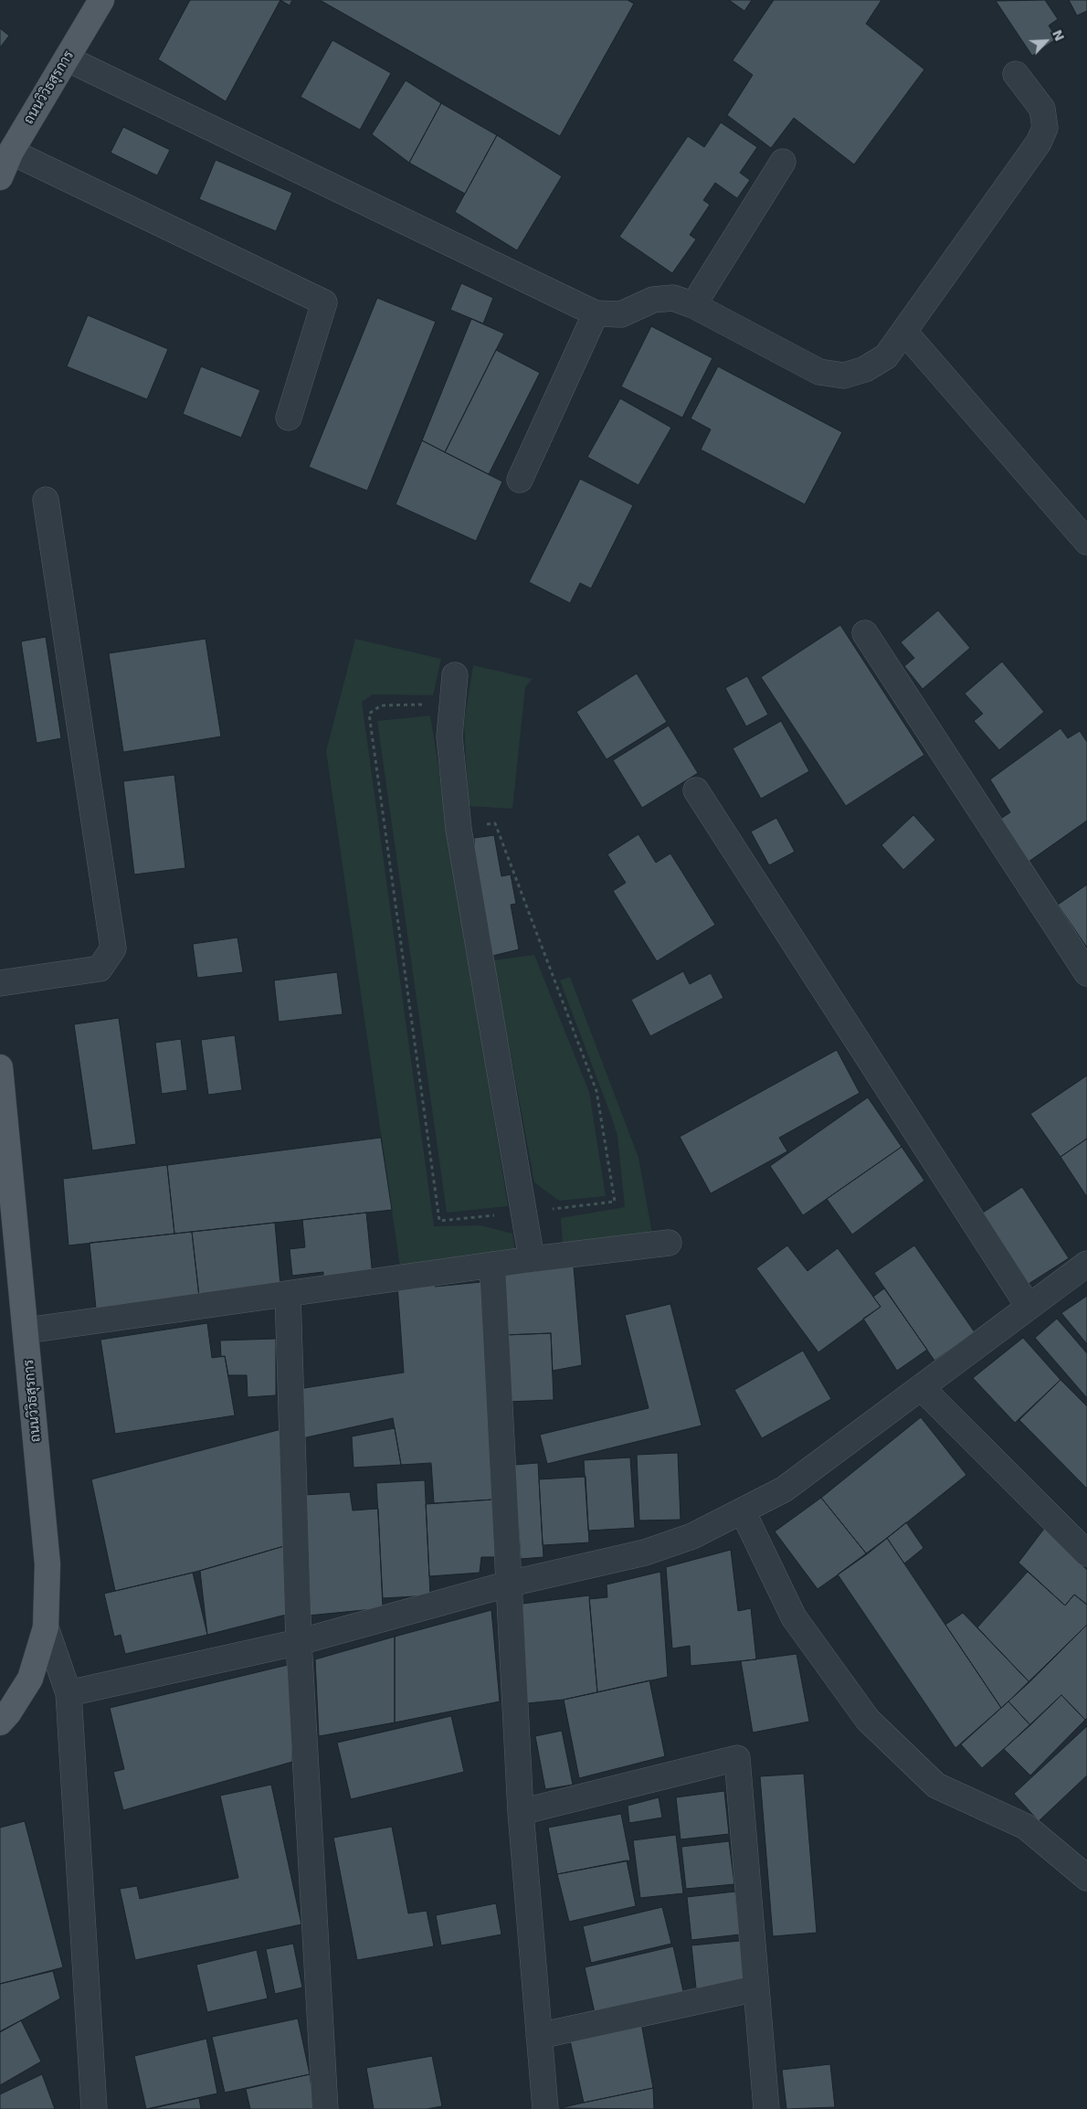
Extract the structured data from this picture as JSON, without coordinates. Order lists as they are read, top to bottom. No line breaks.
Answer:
{"streets":{"main road":["ถนนวิวิธสุรการ"]},"north":"top right"}
